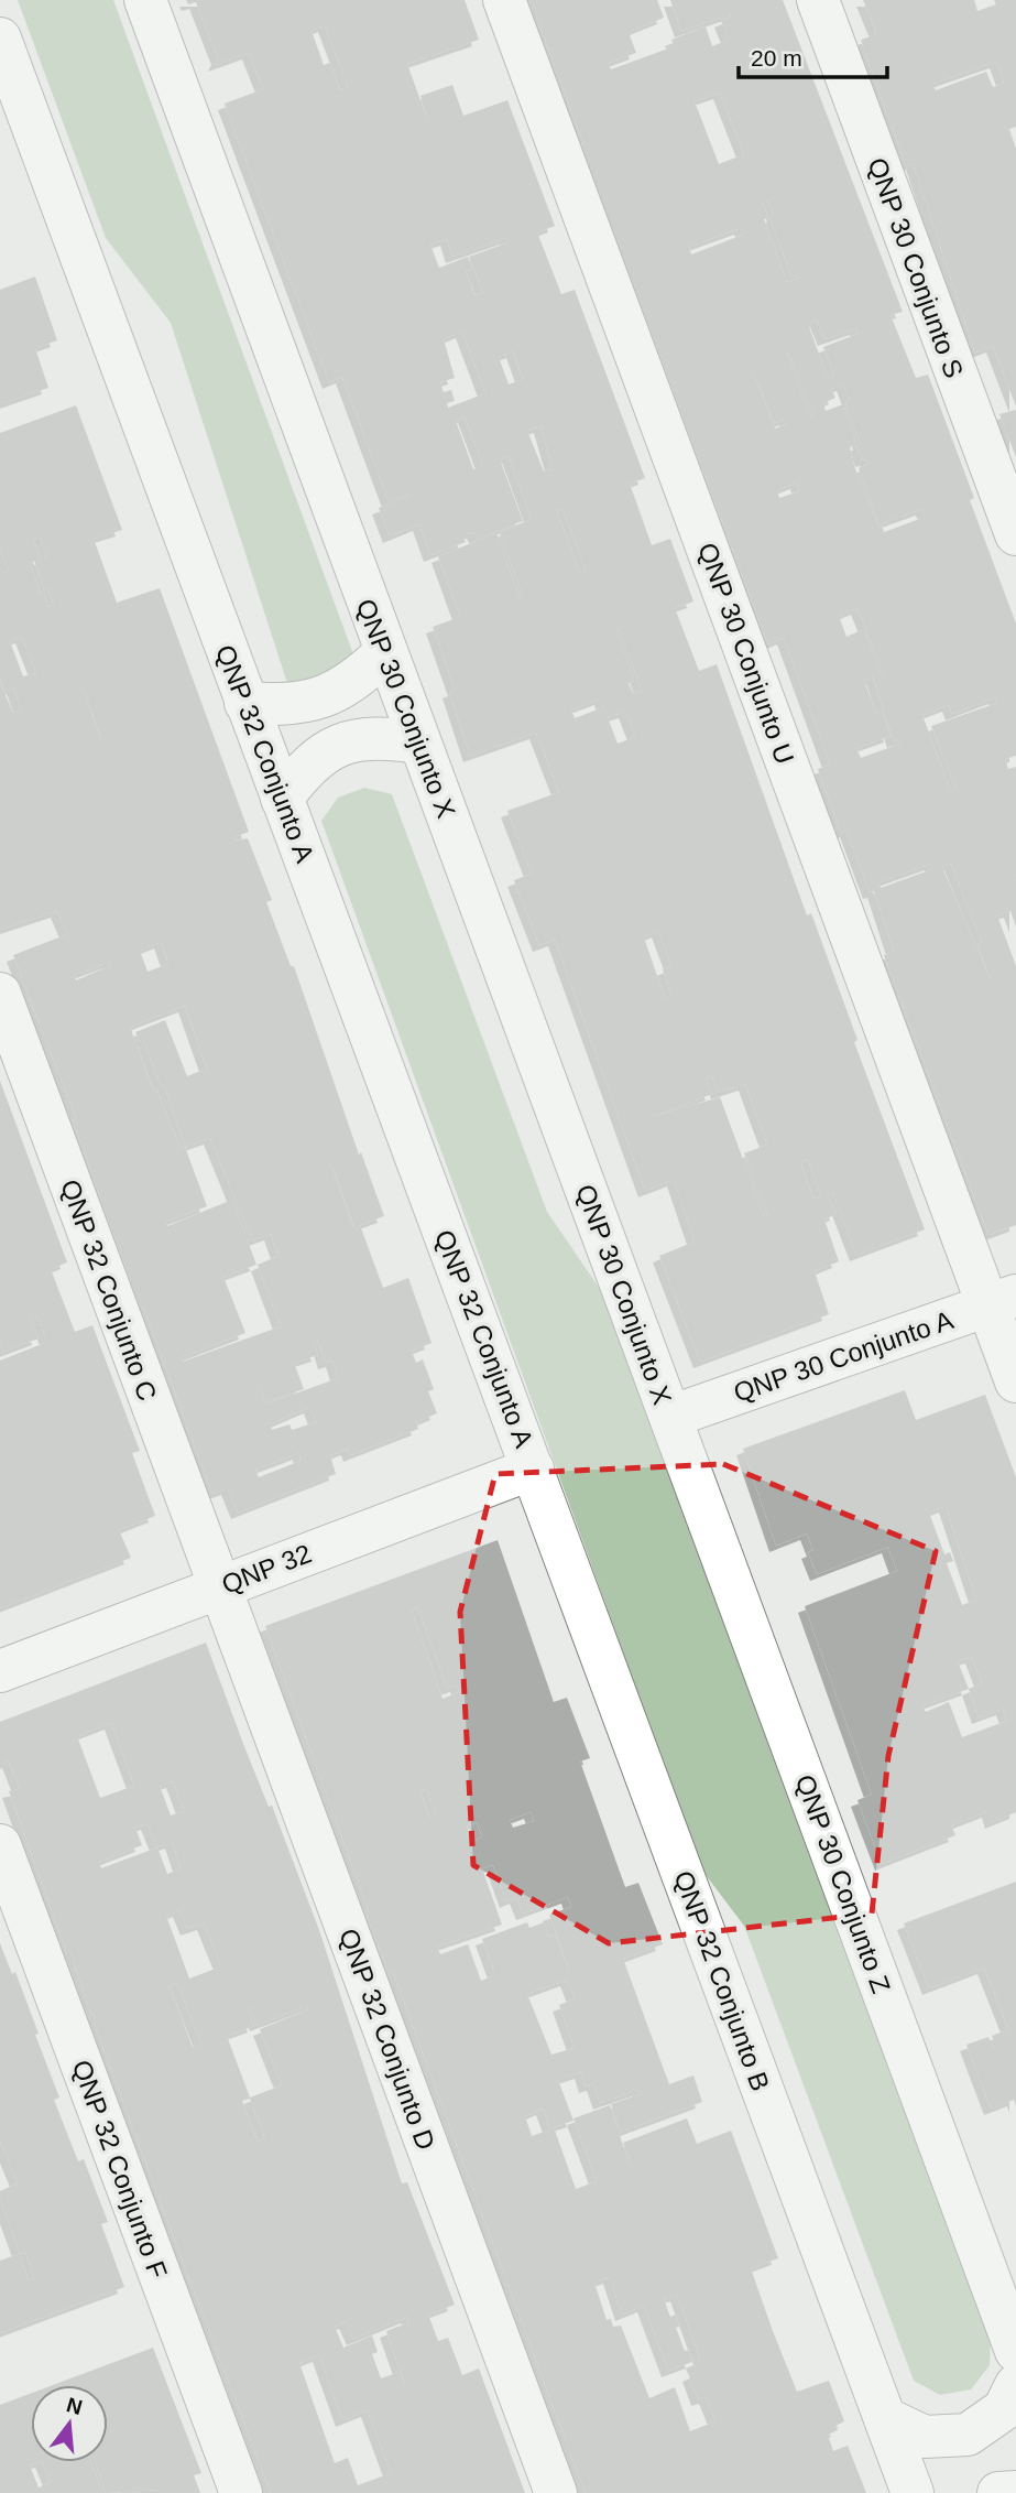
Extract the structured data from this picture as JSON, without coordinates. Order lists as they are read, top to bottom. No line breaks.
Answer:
{"streets":{"street":["QNP 30 Conjunto S","QNP 30 Conjunto U","QNP 30 Conjunto X","QNP 32 Conjunto A","QNP 32 Conjunto C","QNP 30 Conjunto A","QNP 32","QNP 30 Conjunto Z","QNP 32 Conjunto B","QNP 32 Conjunto D","QNP 32 Conjunto F"]},"crossings":[["QNP 30 Conjunto U","QNP 30 Conjunto A"],["QNP 30 Conjunto X","QNP 30 Conjunto A"],["QNP 30 Conjunto X","QNP 30 Conjunto Z"],["QNP 32 Conjunto A","QNP 32"],["QNP 32 Conjunto A","QNP 32 Conjunto B"],["QNP 32 Conjunto C","QNP 32"],["QNP 32 Conjunto C","QNP 32 Conjunto D"],["QNP 30 Conjunto A","QNP 30 Conjunto Z"],["QNP 32","QNP 32 Conjunto B"],["QNP 32","QNP 32 Conjunto D"]],"scale_bar":"20 m","north":"top"}
